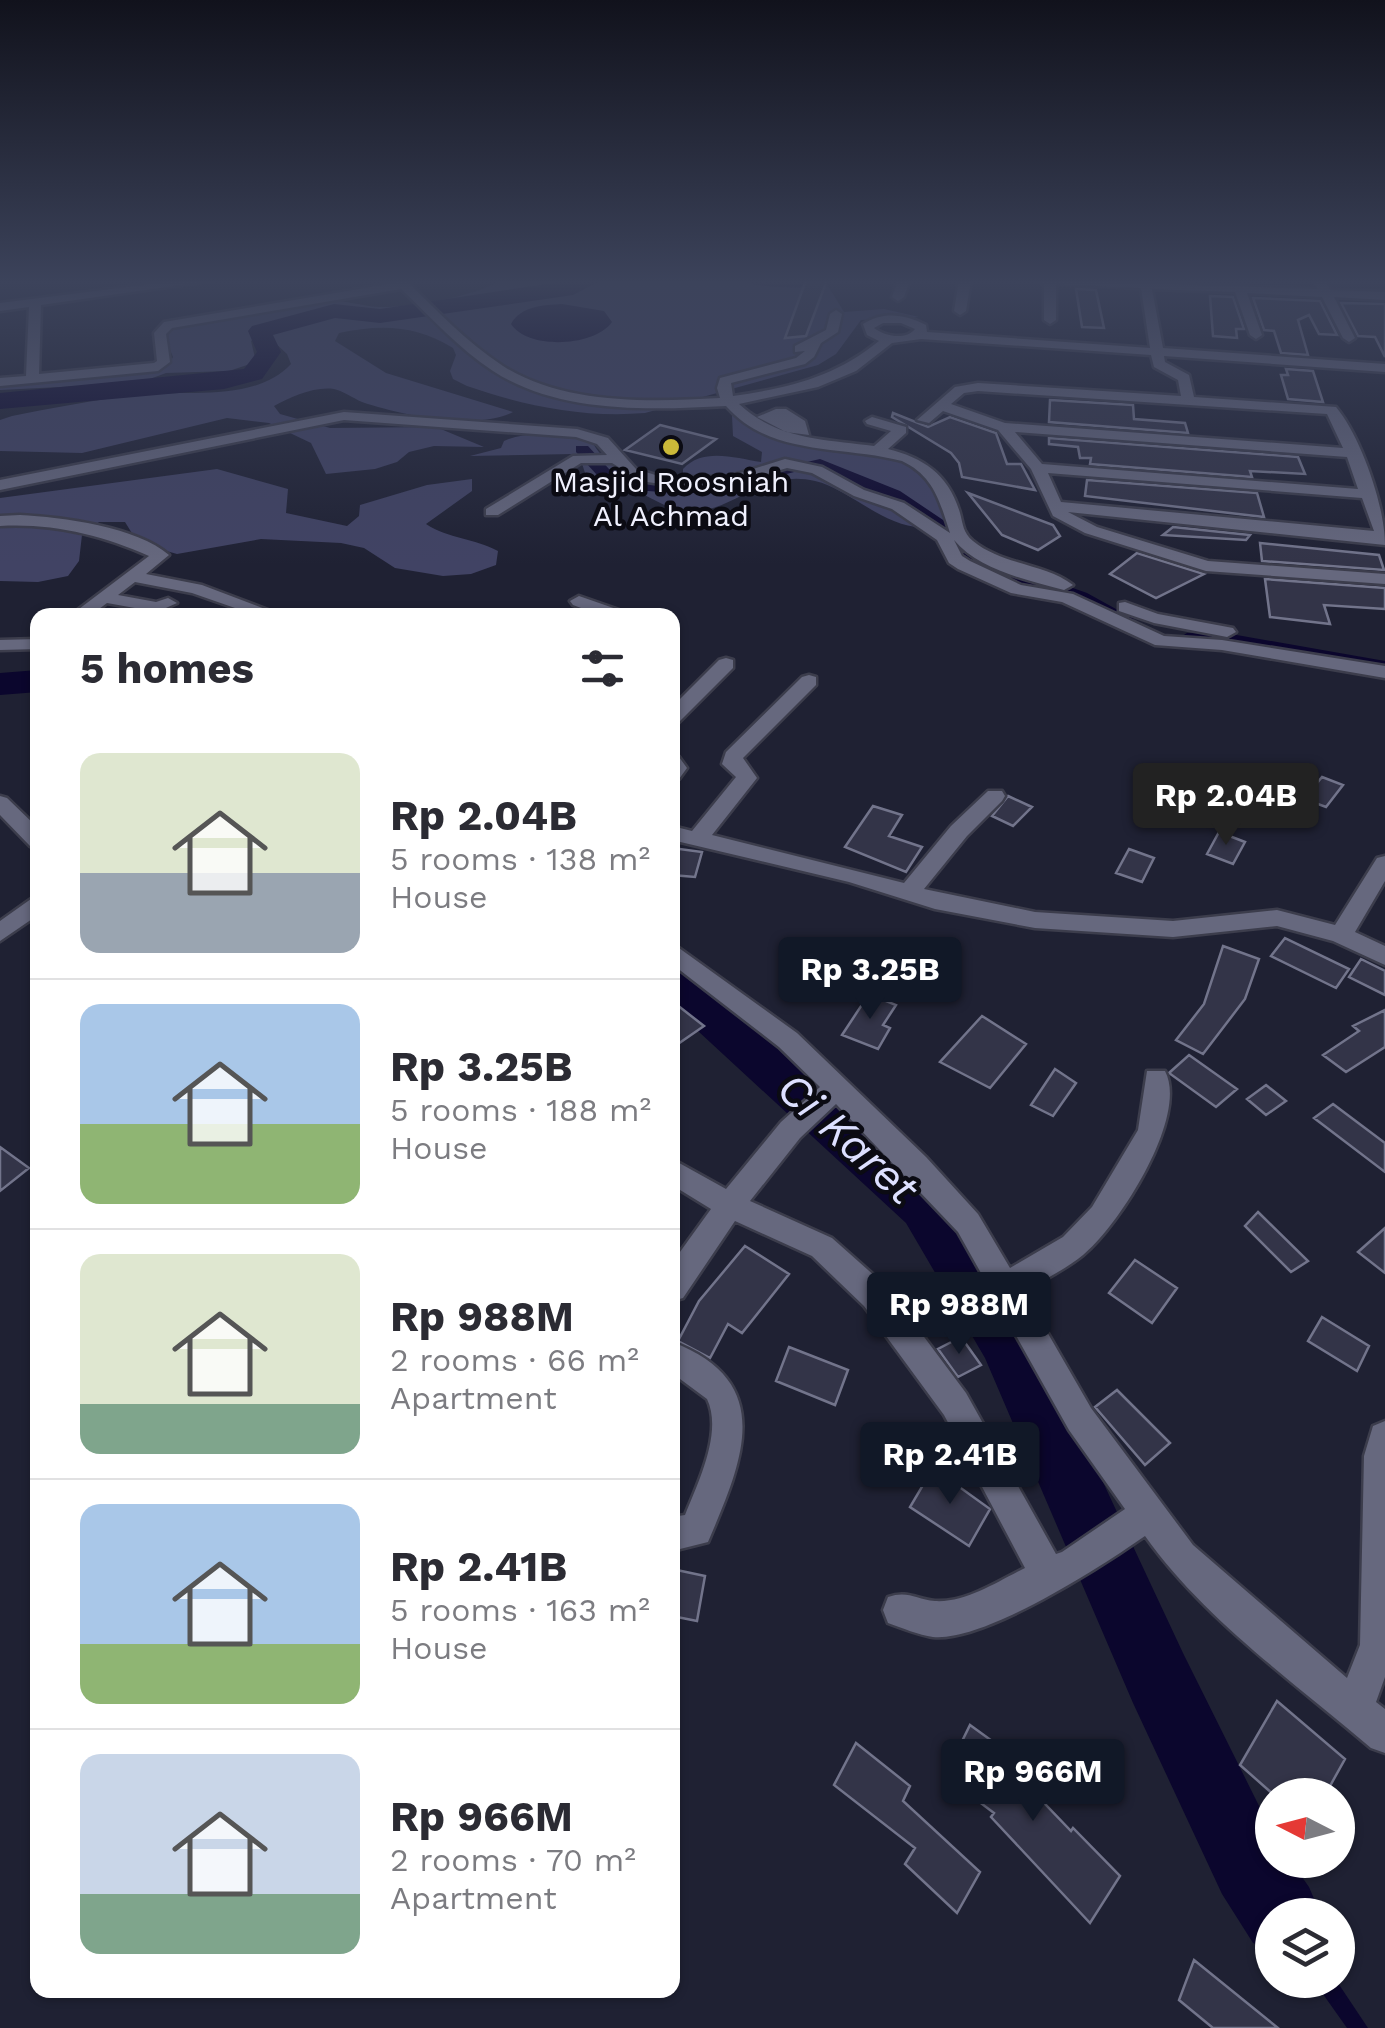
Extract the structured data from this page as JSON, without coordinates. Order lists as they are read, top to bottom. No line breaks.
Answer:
{"water":["Ci Karet"],"places":["Masjid Roosniah Al Achmad"],"north":"left","page":{"heading":"5 homes","list":[{"name":"Rp 2.04B","note":"5 rooms · 138 m² · House"},{"name":"Rp 3.25B","note":"5 rooms · 188 m² · House"},{"name":"Rp 988M","note":"2 rooms · 66 m² · Apartment"},{"name":"Rp 2.41B","note":"5 rooms · 163 m² · House"},{"name":"Rp 966M","note":"2 rooms · 70 m² · Apartment"}],"price":["Rp 2.04B","Rp 3.25B","Rp 988M","Rp 2.41B","Rp 966M"]}}
